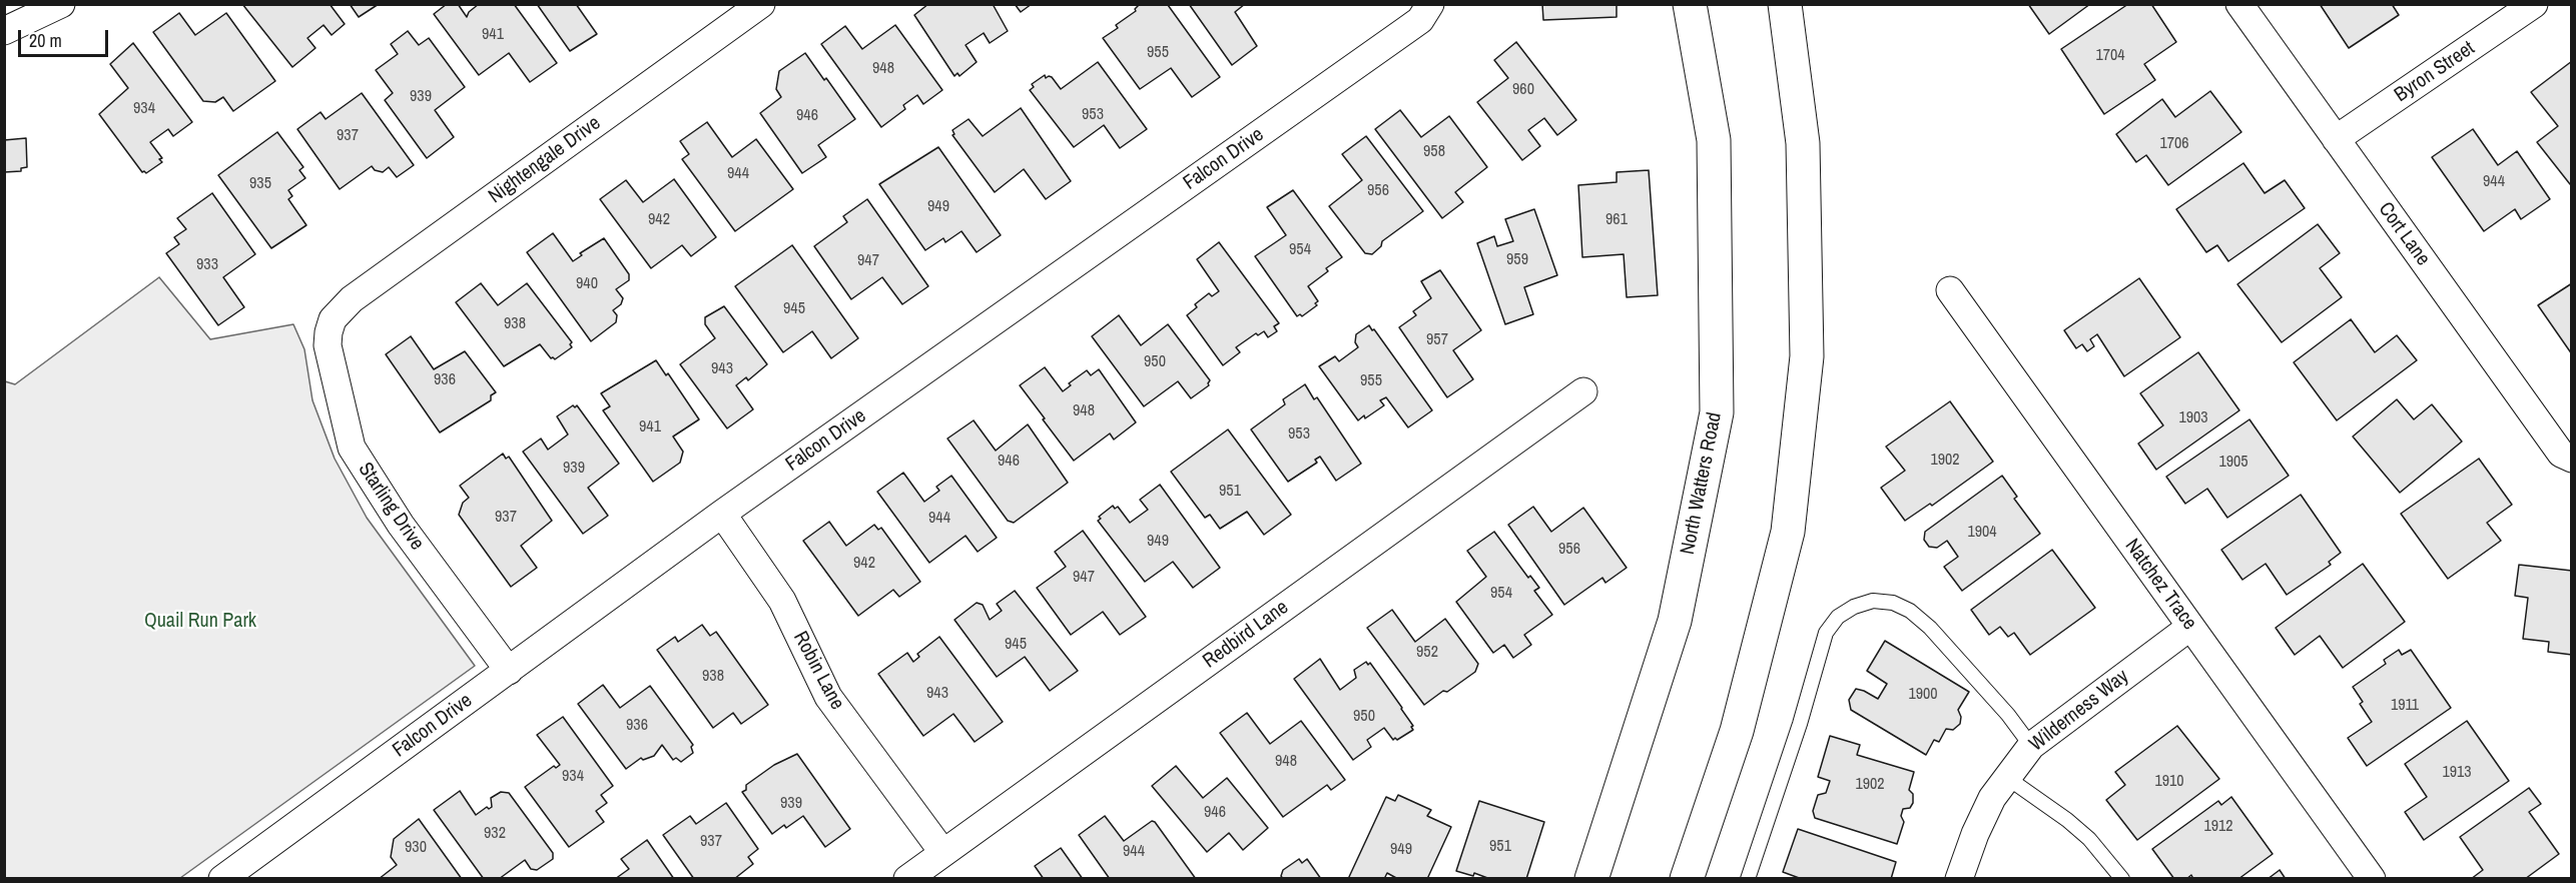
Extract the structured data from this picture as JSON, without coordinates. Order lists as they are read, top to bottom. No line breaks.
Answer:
{"streets":{"main road":["North Watters Road"],"street":["Byron Street","Falcon Drive","Nightengale Drive","Cort Lane","Starling Drive","Natchez Trace","Redbird Lane","Robin Lane","Wilderness Way"]},"crossings":[["Byron Street","Cort Lane"],["Falcon Drive","Starling Drive"],["Falcon Drive","Robin Lane"],["Nightengale Drive","Starling Drive"],["Natchez Trace","Wilderness Way"],["Redbird Lane","Robin Lane"]],"parks":["Quail Run Park"],"house_numbers":["941","955","1704","948","960","939","934","953","946","937","1706","958","944","944","935","956","949","942","961","954","959","947","933","940","945","938","957","950","943","936","955","948","1903","941","953","1902","946","1905","939","951","937","944","1904","949","956","942","947","954","945","952","938","943","1900","1911","950","936","948","1913","934","1910","1902","939","946","1912","932","937","951","930","949","944"],"scale_bar":"20 m"}
